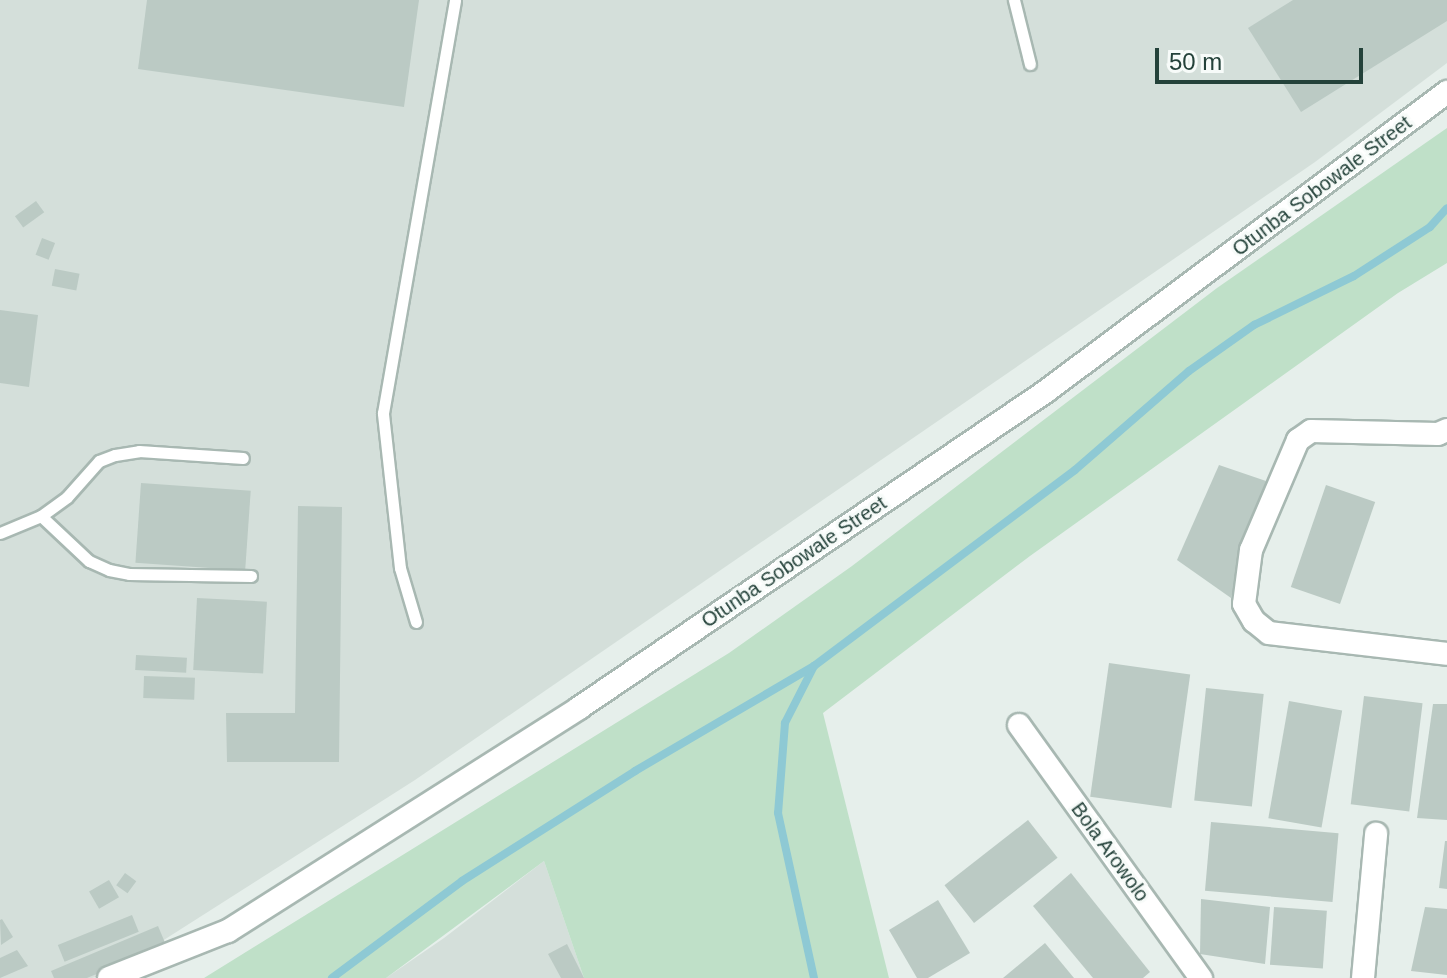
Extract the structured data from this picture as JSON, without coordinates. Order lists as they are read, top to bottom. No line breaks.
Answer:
{"streets":{"street":["Otunba Sobowale Street","Bola Arowolo"]},"scale_bar":"50 m"}
